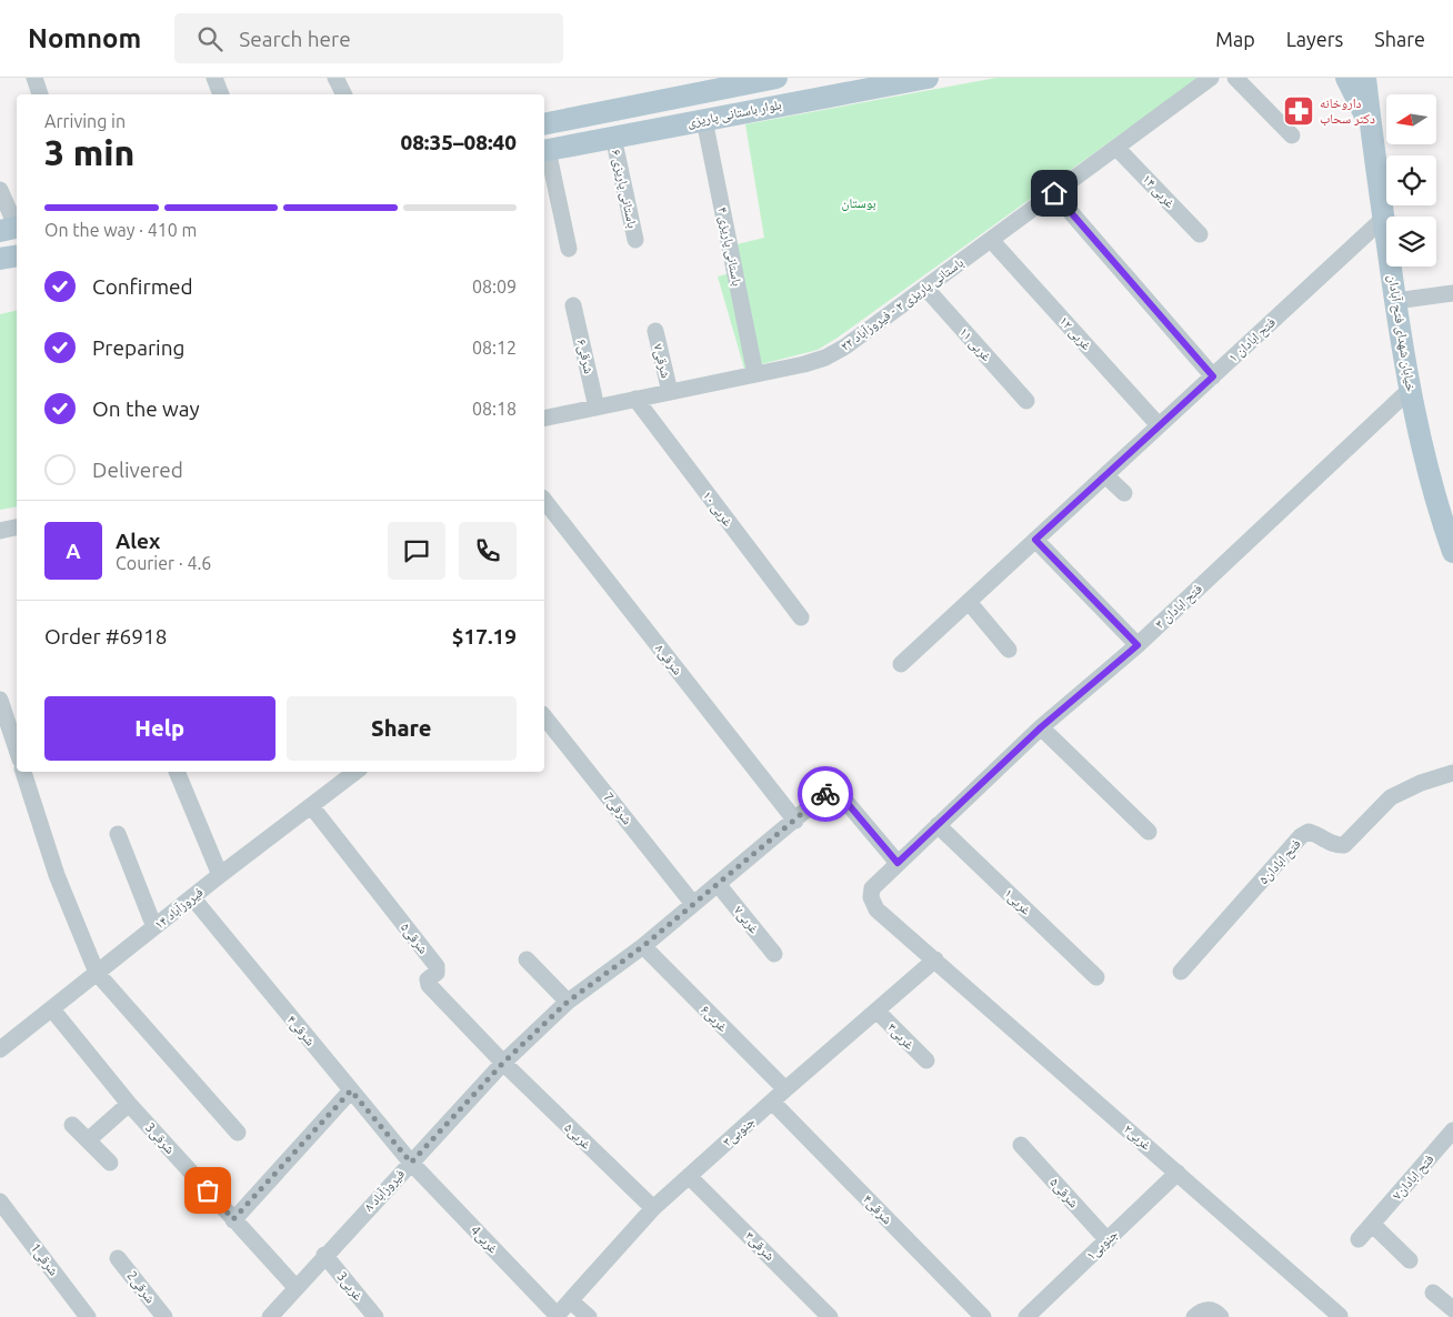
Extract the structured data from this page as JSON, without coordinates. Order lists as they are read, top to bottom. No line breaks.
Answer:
{"streets":{"main road":["بلوار باستانی پاریزی","خیابان شهدای فتح آبادان"],"street":["باستانی پاریزی ۶","غربی ۱۴","باستانی پاریزی ۴","باستانی پاریزی ۲ - فیروزآباد ۲۲","غربی ۱۲","فتح ابادان ۱","غربی ۱۱","شرقی۶","شرقی۷","غربی ۱۰","فتح ابادان ۳","شرقی۸","شرقی7","فتح ابادان۵","غربی۱","فیروزآباد ۱۴","غربی۷","شرقی۵","غربی۶","شرقی۴","غربی۳","جنوبی۳","غربی۵","غربی۲","شرقی3","فتح ابادان۷","فیروزآباد ۸","غربی4","جنوبی۱","شرقی۳","شرقی1","غربی3","شرقی2"]},"crossings":[["بلوار باستانی پاریزی","باستانی پاریزی ۶"],["بلوار باستانی پاریزی","باستانی پاریزی ۴"],["غربی ۱۴","باستانی پاریزی ۲ - فیروزآباد ۲۲"],["باستانی پاریزی ۴","باستانی پاریزی ۲ - فیروزآباد ۲۲"],["باستانی پاریزی ۲ - فیروزآباد ۲۲","غربی ۱۲"],["باستانی پاریزی ۲ - فیروزآباد ۲۲","غربی ۱۱"],["باستانی پاریزی ۲ - فیروزآباد ۲۲","شرقی۶"],["باستانی پاریزی ۲ - فیروزآباد ۲۲","شرقی۷"],["باستانی پاریزی ۲ - فیروزآباد ۲۲","غربی ۱۰"],["غربی ۱۲","فتح ابادان ۱"],["خیابان شهدای فتح آبادان","فتح ابادان ۱"],["خیابان شهدای فتح آبادان","فتح ابادان ۳"],["فتح ابادان ۳","غربی۱"],["فتح ابادان ۳","جنوبی۳"],["فتح ابادان ۳","غربی۲"],["فتح ابادان ۳","فیروزآباد ۸"],["شرقی۸","فیروزآباد ۸"],["شرقی7","فیروزآباد ۸"],["فیروزآباد ۱۴","شرقی۵"],["فیروزآباد ۱۴","شرقی۴"],["فیروزآباد ۱۴","شرقی3"],["غربی۷","فیروزآباد ۸"],["شرقی۵","غربی۵"],["شرقی۵","فیروزآباد ۸"],["شرقی۵","جنوبی۱"],["غربی۶","جنوبی۳"],["غربی۶","فیروزآباد ۸"],["شرقی۴","جنوبی۳"],["شرقی۴","فیروزآباد ۸"],["شرقی۴","غربی4"],["غربی۳","جنوبی۳"],["جنوبی۳","غربی۵"],["جنوبی۳","غربی۲"],["جنوبی۳","غربی4"],["جنوبی۳","شرقی۳"],["غربی۵","فیروزآباد ۸"],["غربی۲","جنوبی۱"],["شرقی3","فیروزآباد ۸"],["فیروزآباد ۸","غربی4"],["فیروزآباد ۸","غربی3"]],"parks":["بوستان"],"places":{"pharmacy":["داروخانه دکتر سحاب"]},"north":"left","page":{"header":"Nomnom","search":"Search here","nav":["Map","Layers","Share"],"heading":["3 min","Arriving in","08:35–08:40"],"panel":["Alex","Courier · 4.6","Order #6918","$17.19"],"bar":"On the way · 410 m","list":[["Confirmed","08:09"],["Preparing","08:12"],["On the way","08:18"],"Delivered"],"round":"A","buttons":["Help","Share"]}}
